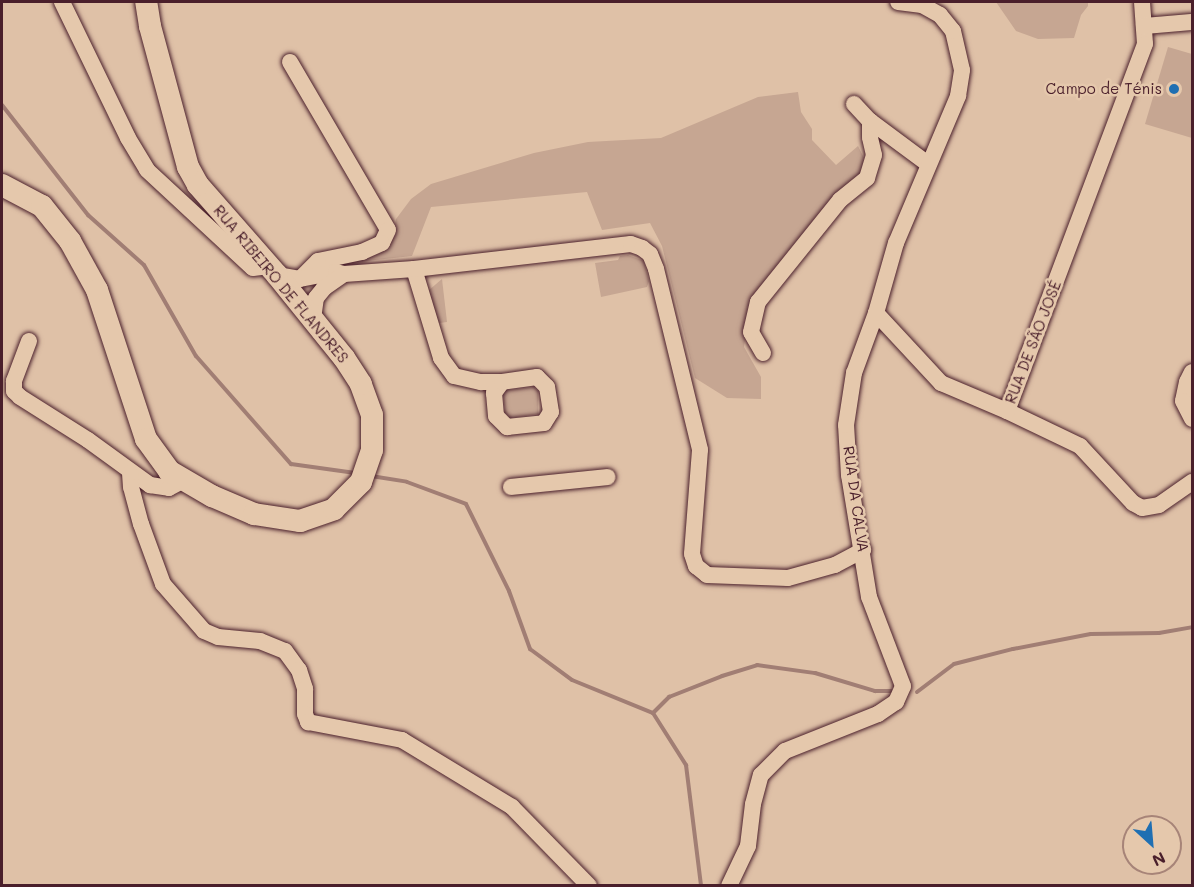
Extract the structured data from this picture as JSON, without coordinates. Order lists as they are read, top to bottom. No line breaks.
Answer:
{"streets":{"main road":["RUA RIBEIRO DE FLANDRES"],"street":["RUA DE SÃO JOSÉ","RUA DA CALVA"]},"places":["Campo de Ténis"],"north":"bottom right"}
